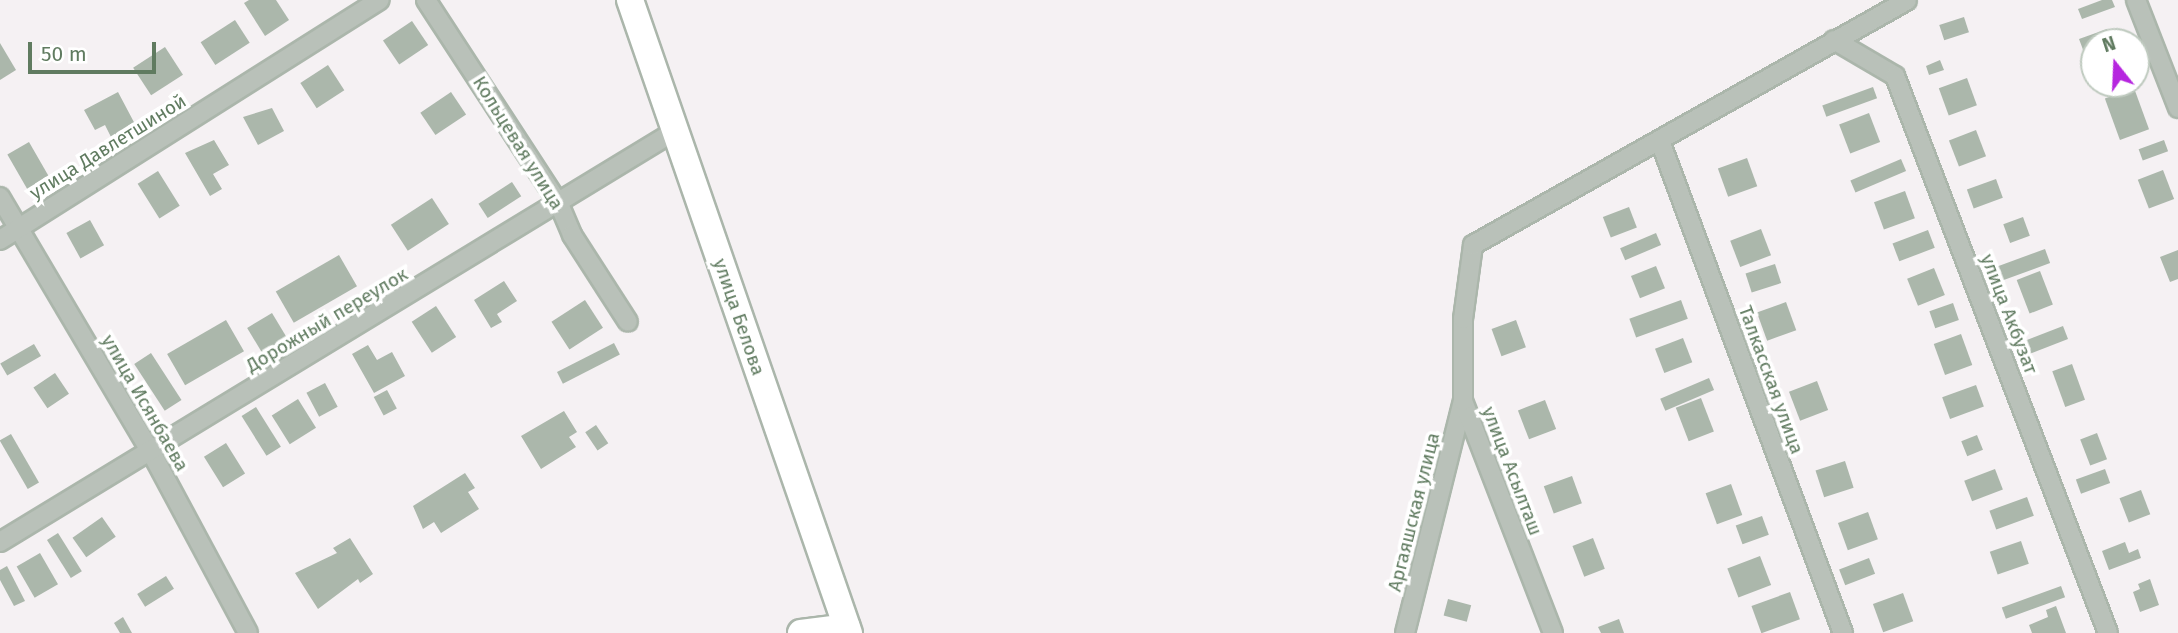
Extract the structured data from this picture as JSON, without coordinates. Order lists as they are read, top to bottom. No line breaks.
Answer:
{"streets":{"main road":["улица Белова"],"street":["Кольцевая улица","улица Давлетшиной","улица Акбузат","Дорожный переулок","Талкасская улица","улица Исянбаева","улица Асылташ","Аргаяшская улица"]},"crossings":[["Кольцевая улица","Дорожный переулок"],["улица Давлетшиной","улица Исянбаева"],["улица Белова","Дорожный переулок"],["Дорожный переулок","улица Исянбаева"],["Талкасская улица","улица Асылташ"],["улица Асылташ","Аргаяшская улица"]],"scale_bar":"50 m","north":"top"}
